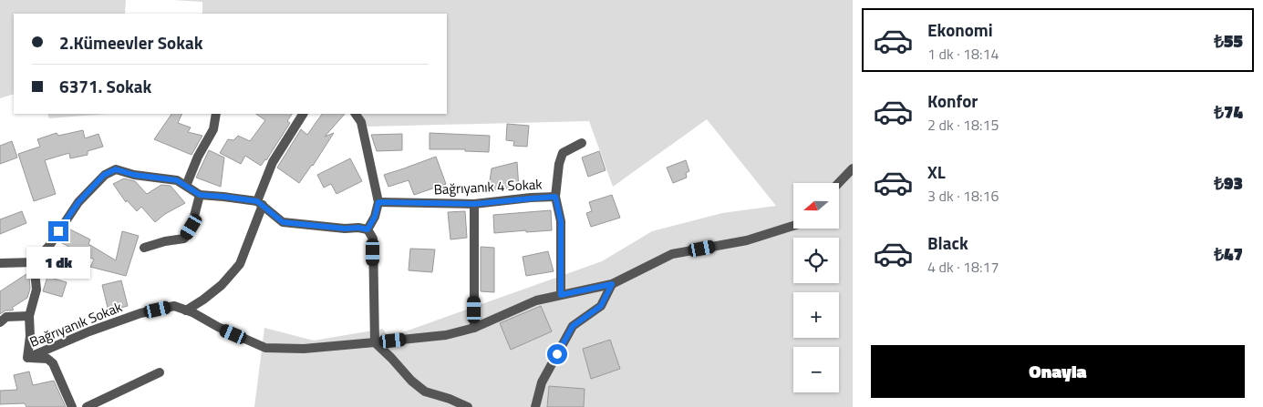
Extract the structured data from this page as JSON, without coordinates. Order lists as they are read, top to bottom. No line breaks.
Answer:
{"streets":{"street":["Bağrıyanık 4 Sokak","Bağrıyanık Sokak"]},"crossings":[["Bağrıyanık 4 Sokak","Bağrıyanık Sokak"]],"north":"left","page":{"list":[{"name":"Ekonomi","note":"1 dk · 18:14","value":"₺55"},{"name":"Konfor","note":"2 dk · 18:15","value":"₺74"},{"name":"XL","note":"3 dk · 18:16","value":"₺93"},{"name":"Black","note":"4 dk · 18:17","value":"₺47"}],"banner":["2.Kümeevler Sokak","6371. Sokak"],"map_buttons":["+","−"],"bubble":"1 dk","buttons":"Onayla"}}
